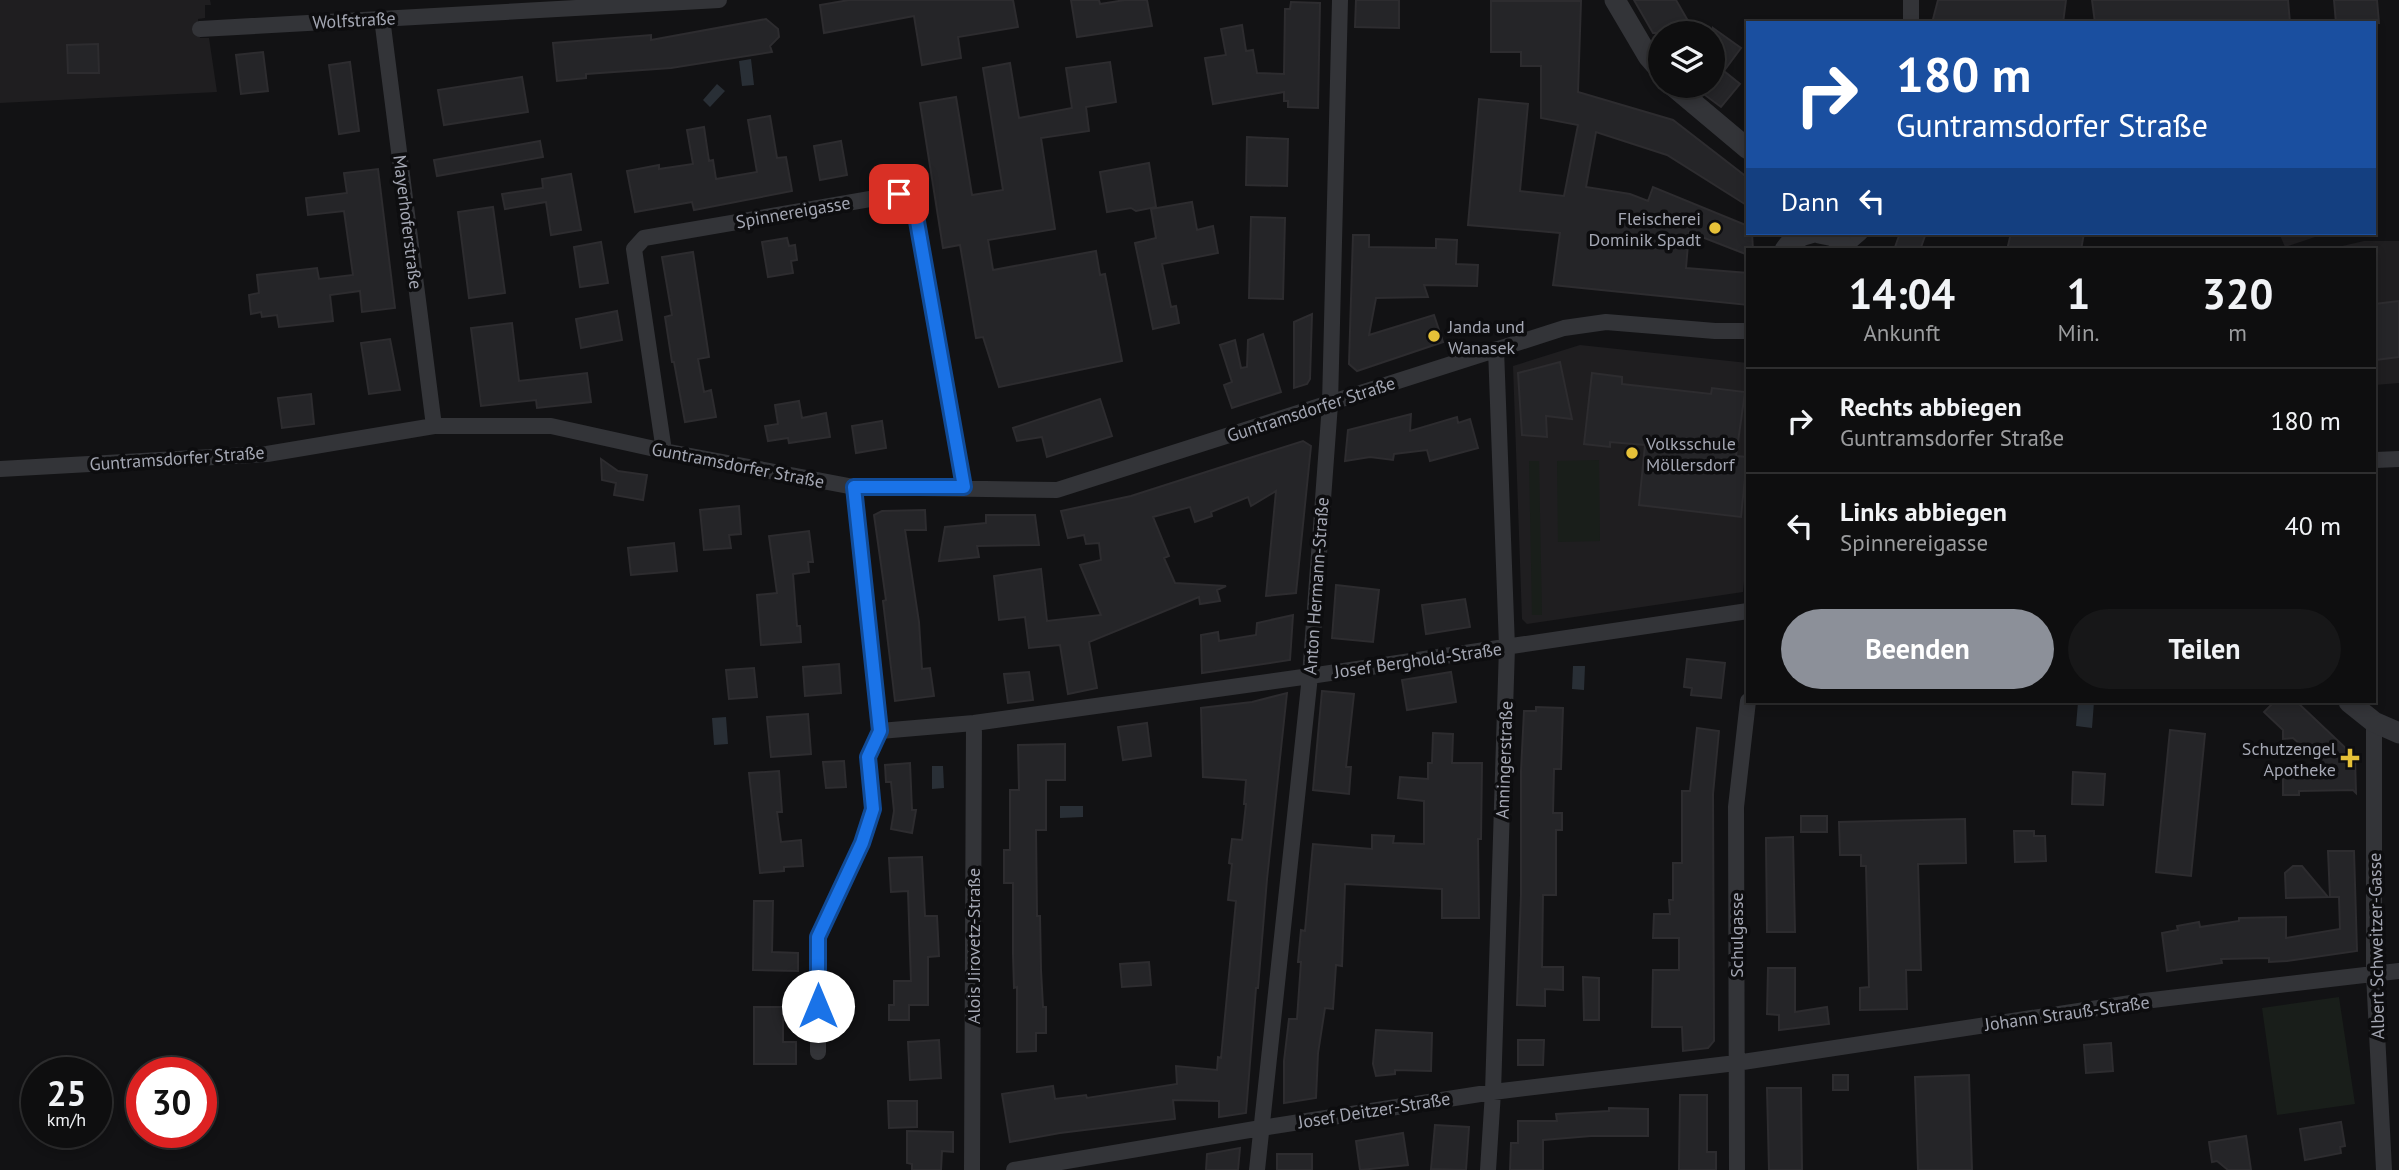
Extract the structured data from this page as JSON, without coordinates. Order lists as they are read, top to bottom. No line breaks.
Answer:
{"streets":{"street":["Wolfstraße","Spinnereigasse","Mayerhoferstraße","Guntramsdorfer Straße","Anton Hermann-Straße","Josef Berghold-Straße","Anningerstraße","Schulgasse","Alois Jirovetz-Straße","Albert Schweitzer-Gasse","Johann Strauß-Straße","Josef Deitzer-Straße"]},"crossings":[["Wolfstraße","Mayerhoferstraße"],["Spinnereigasse","Guntramsdorfer Straße"],["Mayerhoferstraße","Guntramsdorfer Straße"],["Guntramsdorfer Straße","Anton Hermann-Straße"],["Guntramsdorfer Straße","Anningerstraße"],["Anton Hermann-Straße","Josef Berghold-Straße"],["Anton Hermann-Straße","Josef Deitzer-Straße"],["Josef Berghold-Straße","Anningerstraße"],["Josef Berghold-Straße","Alois Jirovetz-Straße"],["Anningerstraße","Josef Deitzer-Straße"],["Schulgasse","Johann Strauß-Straße"],["Schulgasse","Josef Deitzer-Straße"],["Albert Schweitzer-Gasse","Johann Strauß-Straße"],["Johann Strauß-Straße","Josef Deitzer-Straße"]],"places":{"other":["Fleischerei Dominik Spadt","Janda und Wanasek","Volksschule Möllersdorf"],"health":["Schutzengel Apotheke"]},"page":{"turn":["180 m","Guntramsdorfer Straße"],"then":"Dann","eta":["14:04","Ankunft","1","Min.","320","m"],"list":[{"name":"Rechts abbiegen","note":"Guntramsdorfer Straße","value":"180 m"},{"name":"Links abbiegen","note":"Spinnereigasse","value":"40 m"}],"buttons":["Beenden","Teilen"],"speed":"25 km/h","limit":"30"}}
